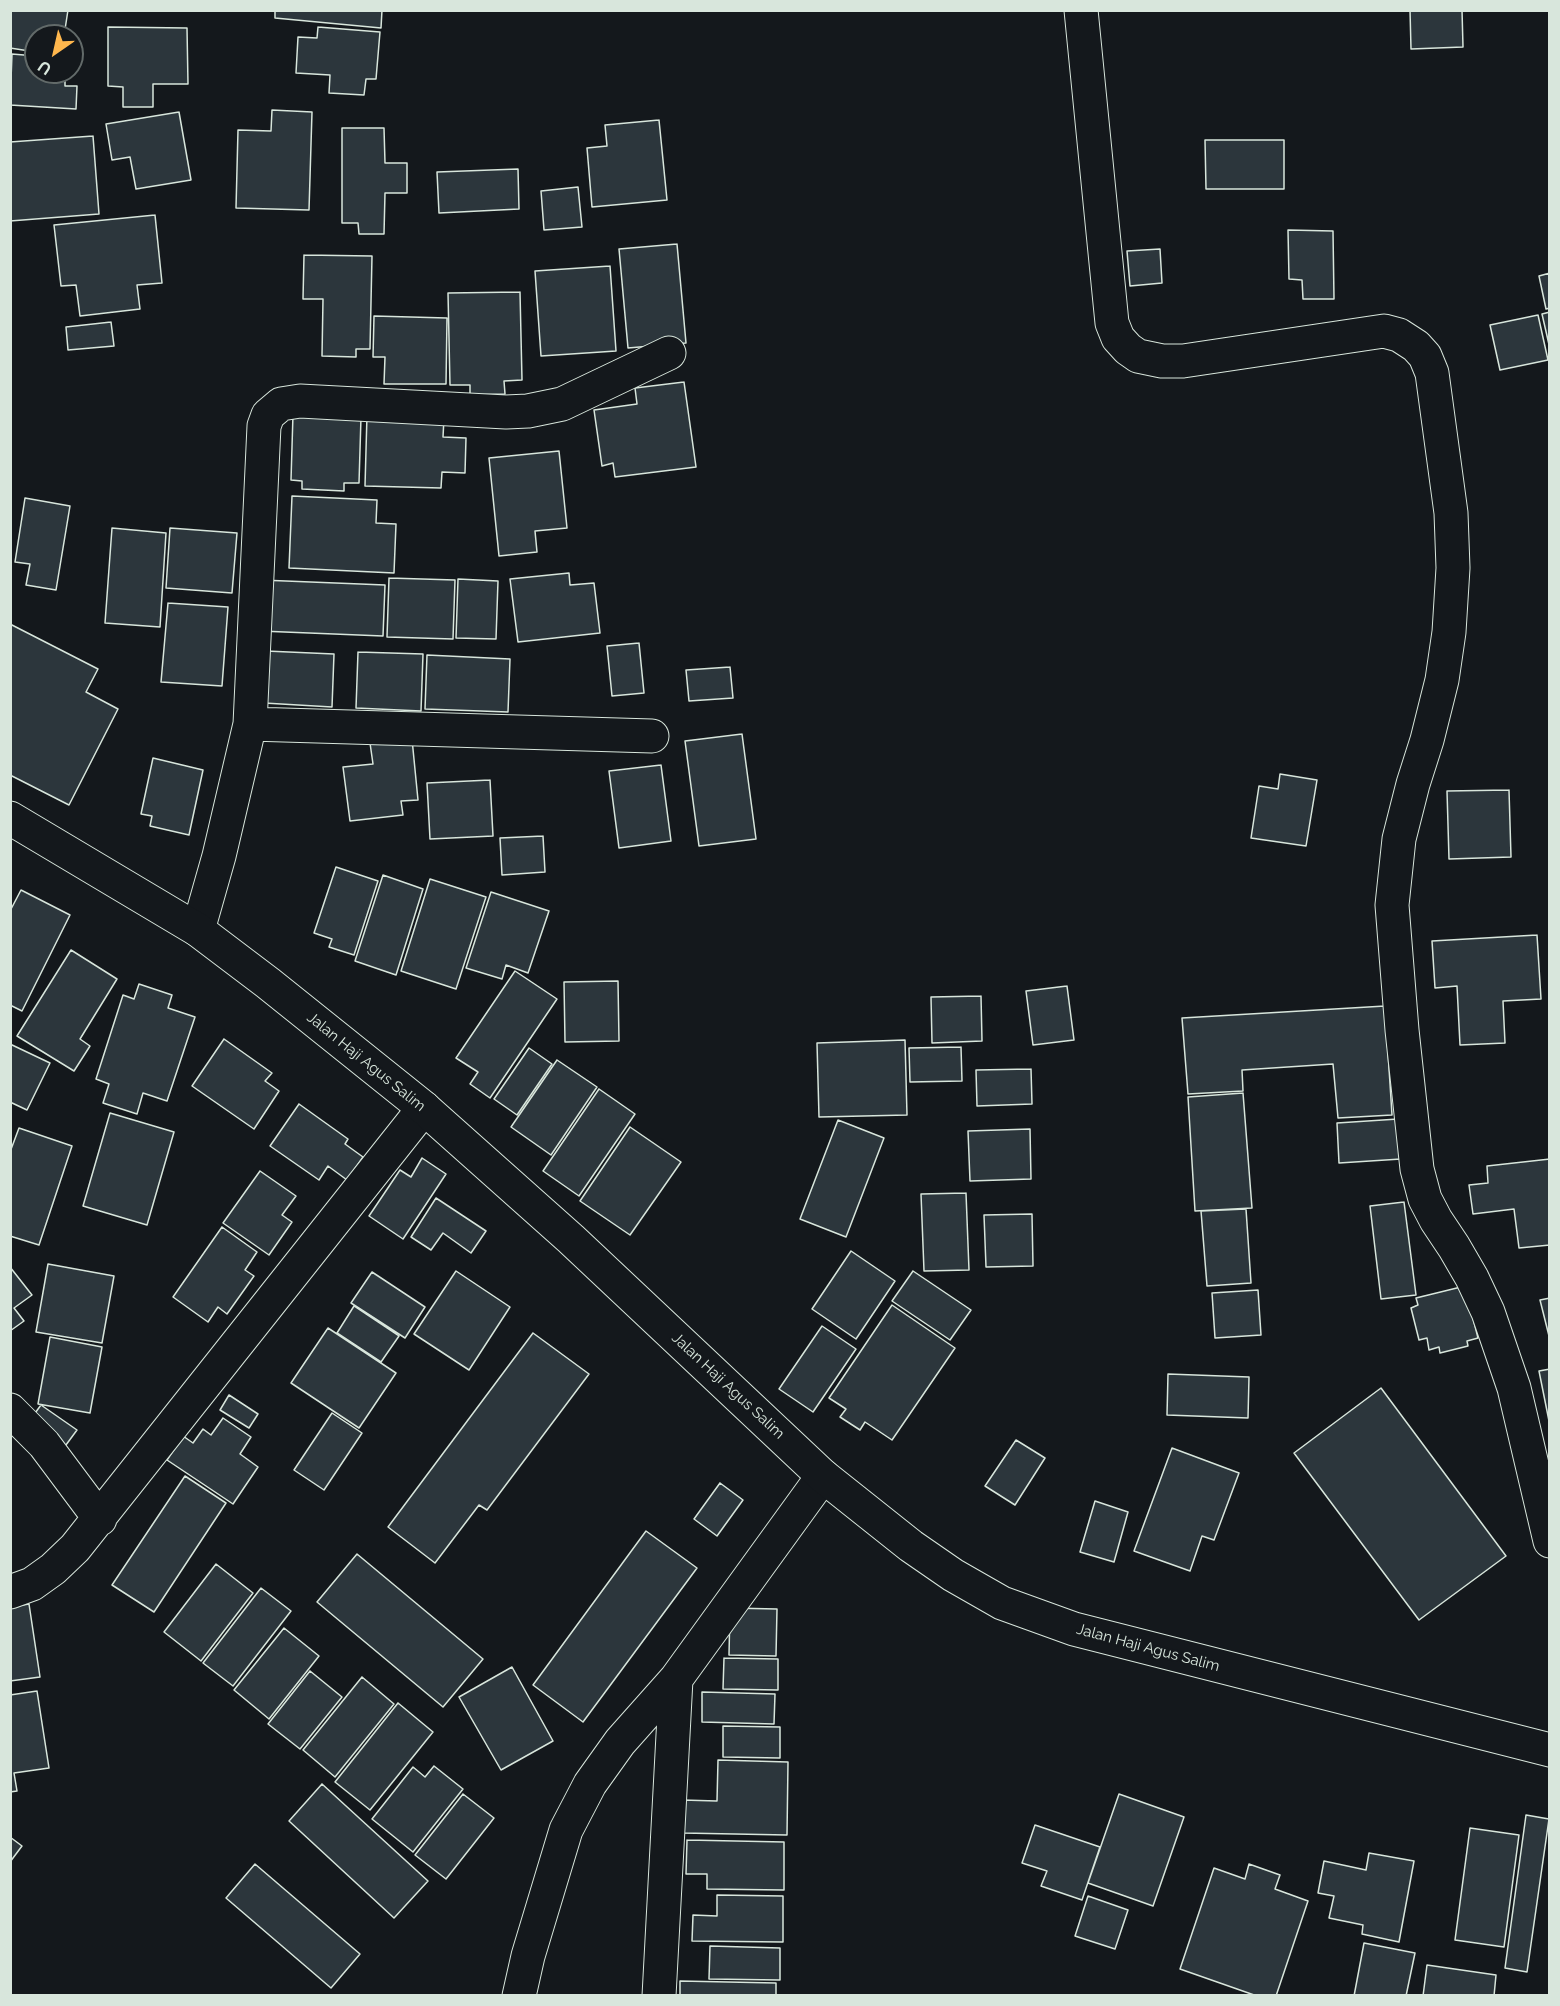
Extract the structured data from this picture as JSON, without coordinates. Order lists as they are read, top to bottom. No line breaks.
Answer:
{"streets":{"street":["Jalan Haji Agus Salim"]},"north":"bottom left"}
